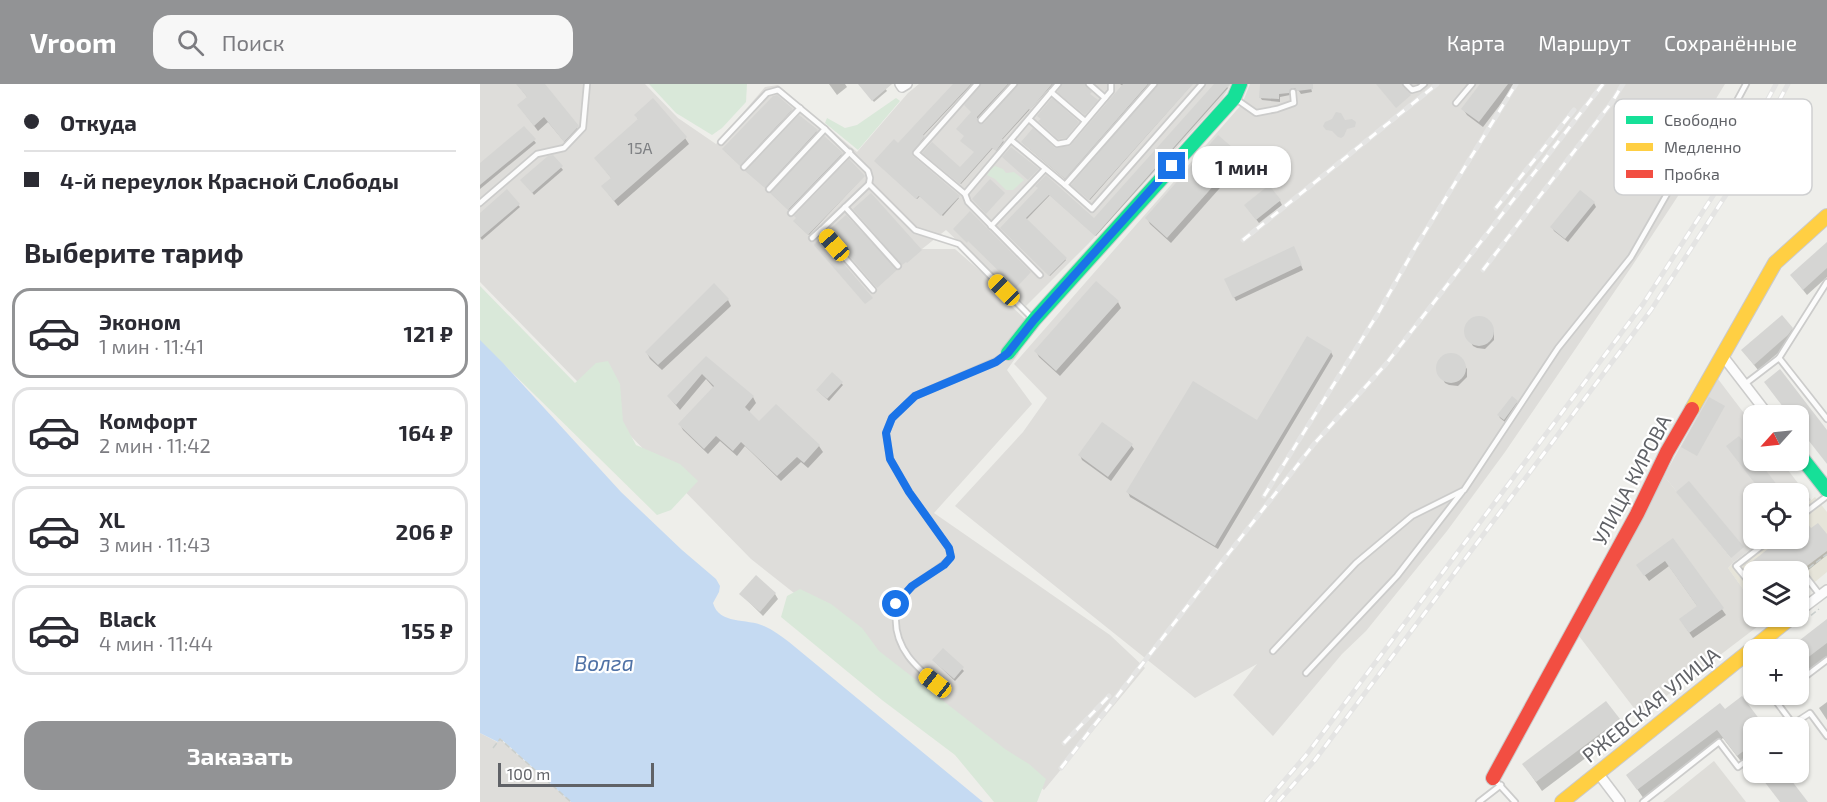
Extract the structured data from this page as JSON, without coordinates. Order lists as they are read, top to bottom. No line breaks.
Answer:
{"streets":{"street":["УЛИЦА КИРОВА","РЖЕВСКАЯ УЛИЦА"]},"water":["Волга"],"house_numbers":["15А"],"legend":["Свободно","Медленно","Пробка"],"scale_bar":"100 m","north":"bottom left","page":{"header":"Vroom","search":"Поиск","nav":["Карта","Маршрут","Сохранённые"],"banner":["Откуда","4-й переулок Красной Слободы"],"bubble":"1 мин","heading":"Выберите тариф","list":[{"name":"Эконом","note":"1 мин · 11:41","value":"121 ₽"},{"name":"Комфорт","note":"2 мин · 11:42","value":"164 ₽"},{"name":"XL","note":"3 мин · 11:43","value":"206 ₽"},{"name":"Black","note":"4 мин · 11:44","value":"155 ₽"}],"map_buttons":["+","−"],"buttons":"Заказать","scale":"100 m"}}
